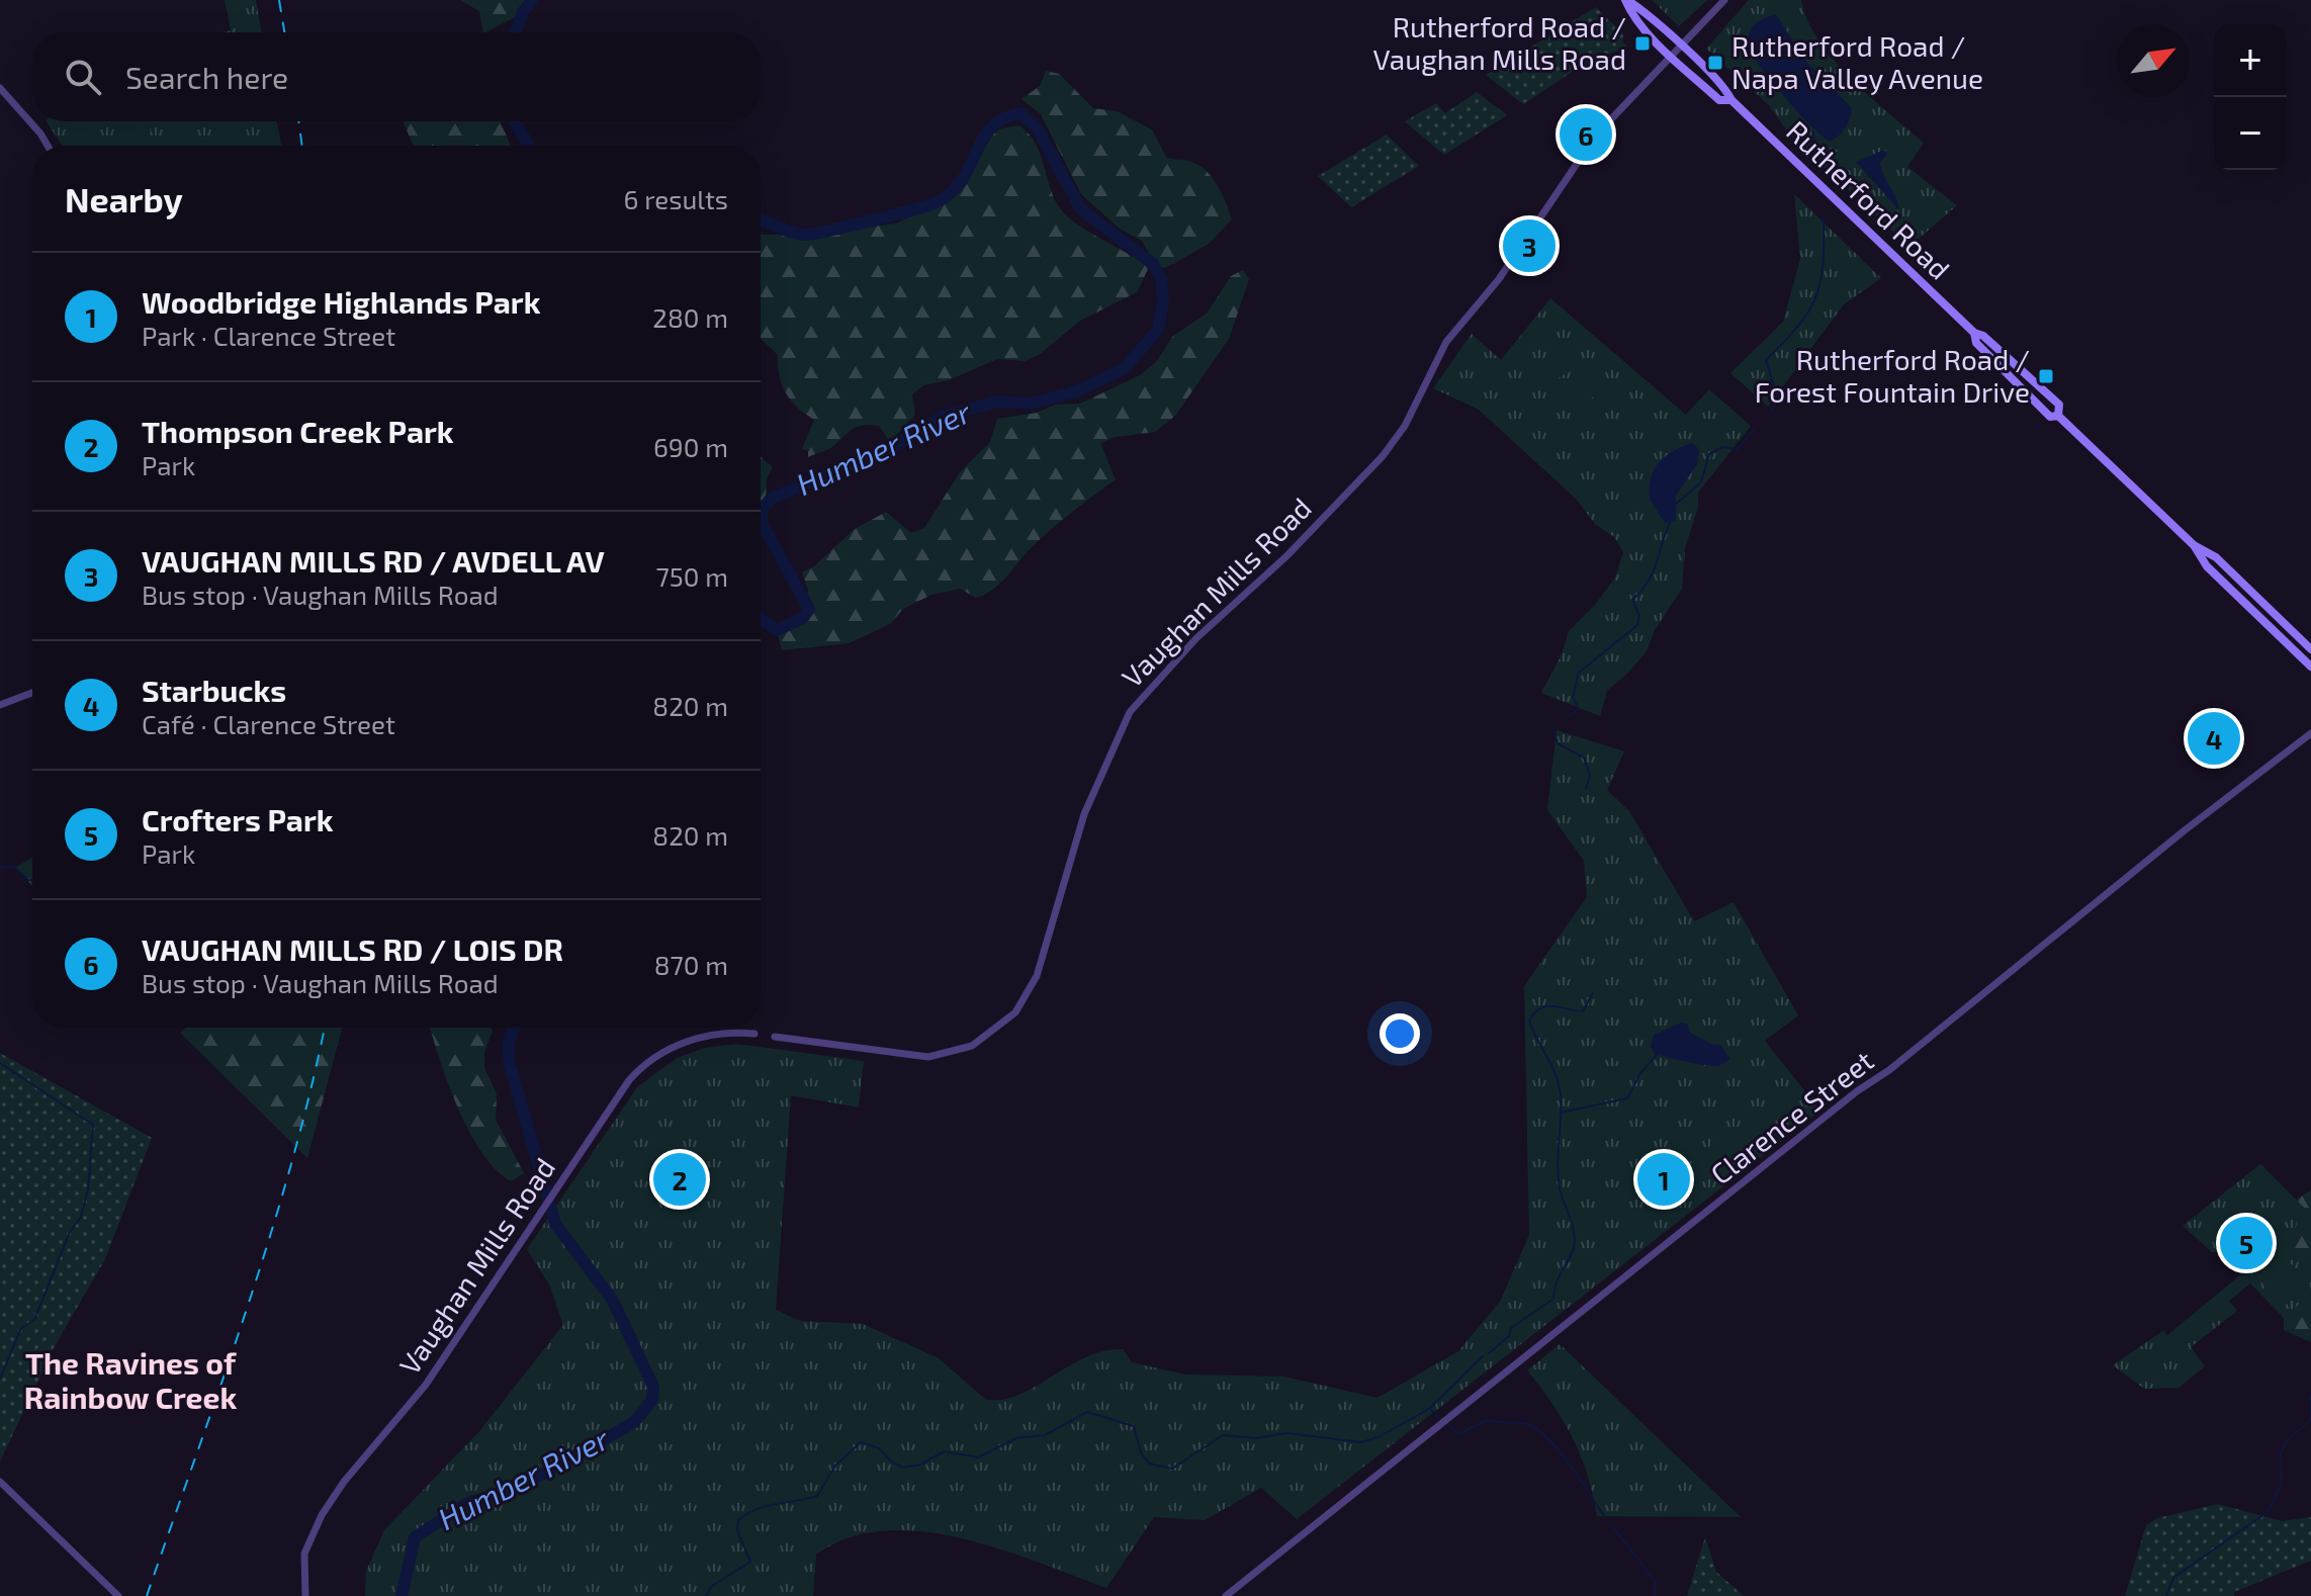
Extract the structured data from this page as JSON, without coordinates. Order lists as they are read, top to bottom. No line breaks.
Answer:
{"streets":{"main road":["Rutherford Road"],"street":["Vaughan Mills Road","Clarence Street"]},"crossings":[["Rutherford Road","Vaughan Mills Road"]],"districts":["The Ravines of Rainbow Creek"],"water":["Humber River"],"places":{"transit":["Rutherford Road / Vaughan Mills Road","Rutherford Road / Napa Valley Avenue","Rutherford Road / Forest Fountain Drive"]},"north":"top right","page":{"map_buttons":["+","−"],"search":"Search here","pins":["6","3","4","1","2","5"],"heading":["Nearby","6 results"],"list":[{"mark":"1","name":"Woodbridge Highlands Park","note":"Park · Clarence Street","value":"280 m"},{"mark":"2","name":"Thompson Creek Park","note":"Park","value":"690 m"},{"mark":"3","name":"VAUGHAN MILLS RD / AVDELL AV","note":"Bus stop · Vaughan Mills Road","value":"750 m"},{"mark":"4","name":"Starbucks","note":"Café · Clarence Street","value":"820 m"},{"mark":"5","name":"Crofters Park","note":"Park","value":"820 m"},{"mark":"6","name":"VAUGHAN MILLS RD / LOIS DR","note":"Bus stop · Vaughan Mills Road","value":"870 m"}]}}
